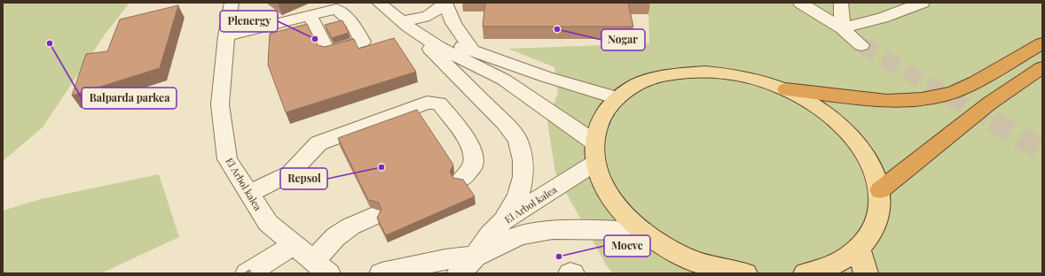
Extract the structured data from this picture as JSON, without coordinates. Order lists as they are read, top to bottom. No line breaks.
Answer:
{"streets":{"street":["El Arbol kalea"]},"places":["Nogar","Plenergy","Balparda parkea","Repsol","Moeve"]}
